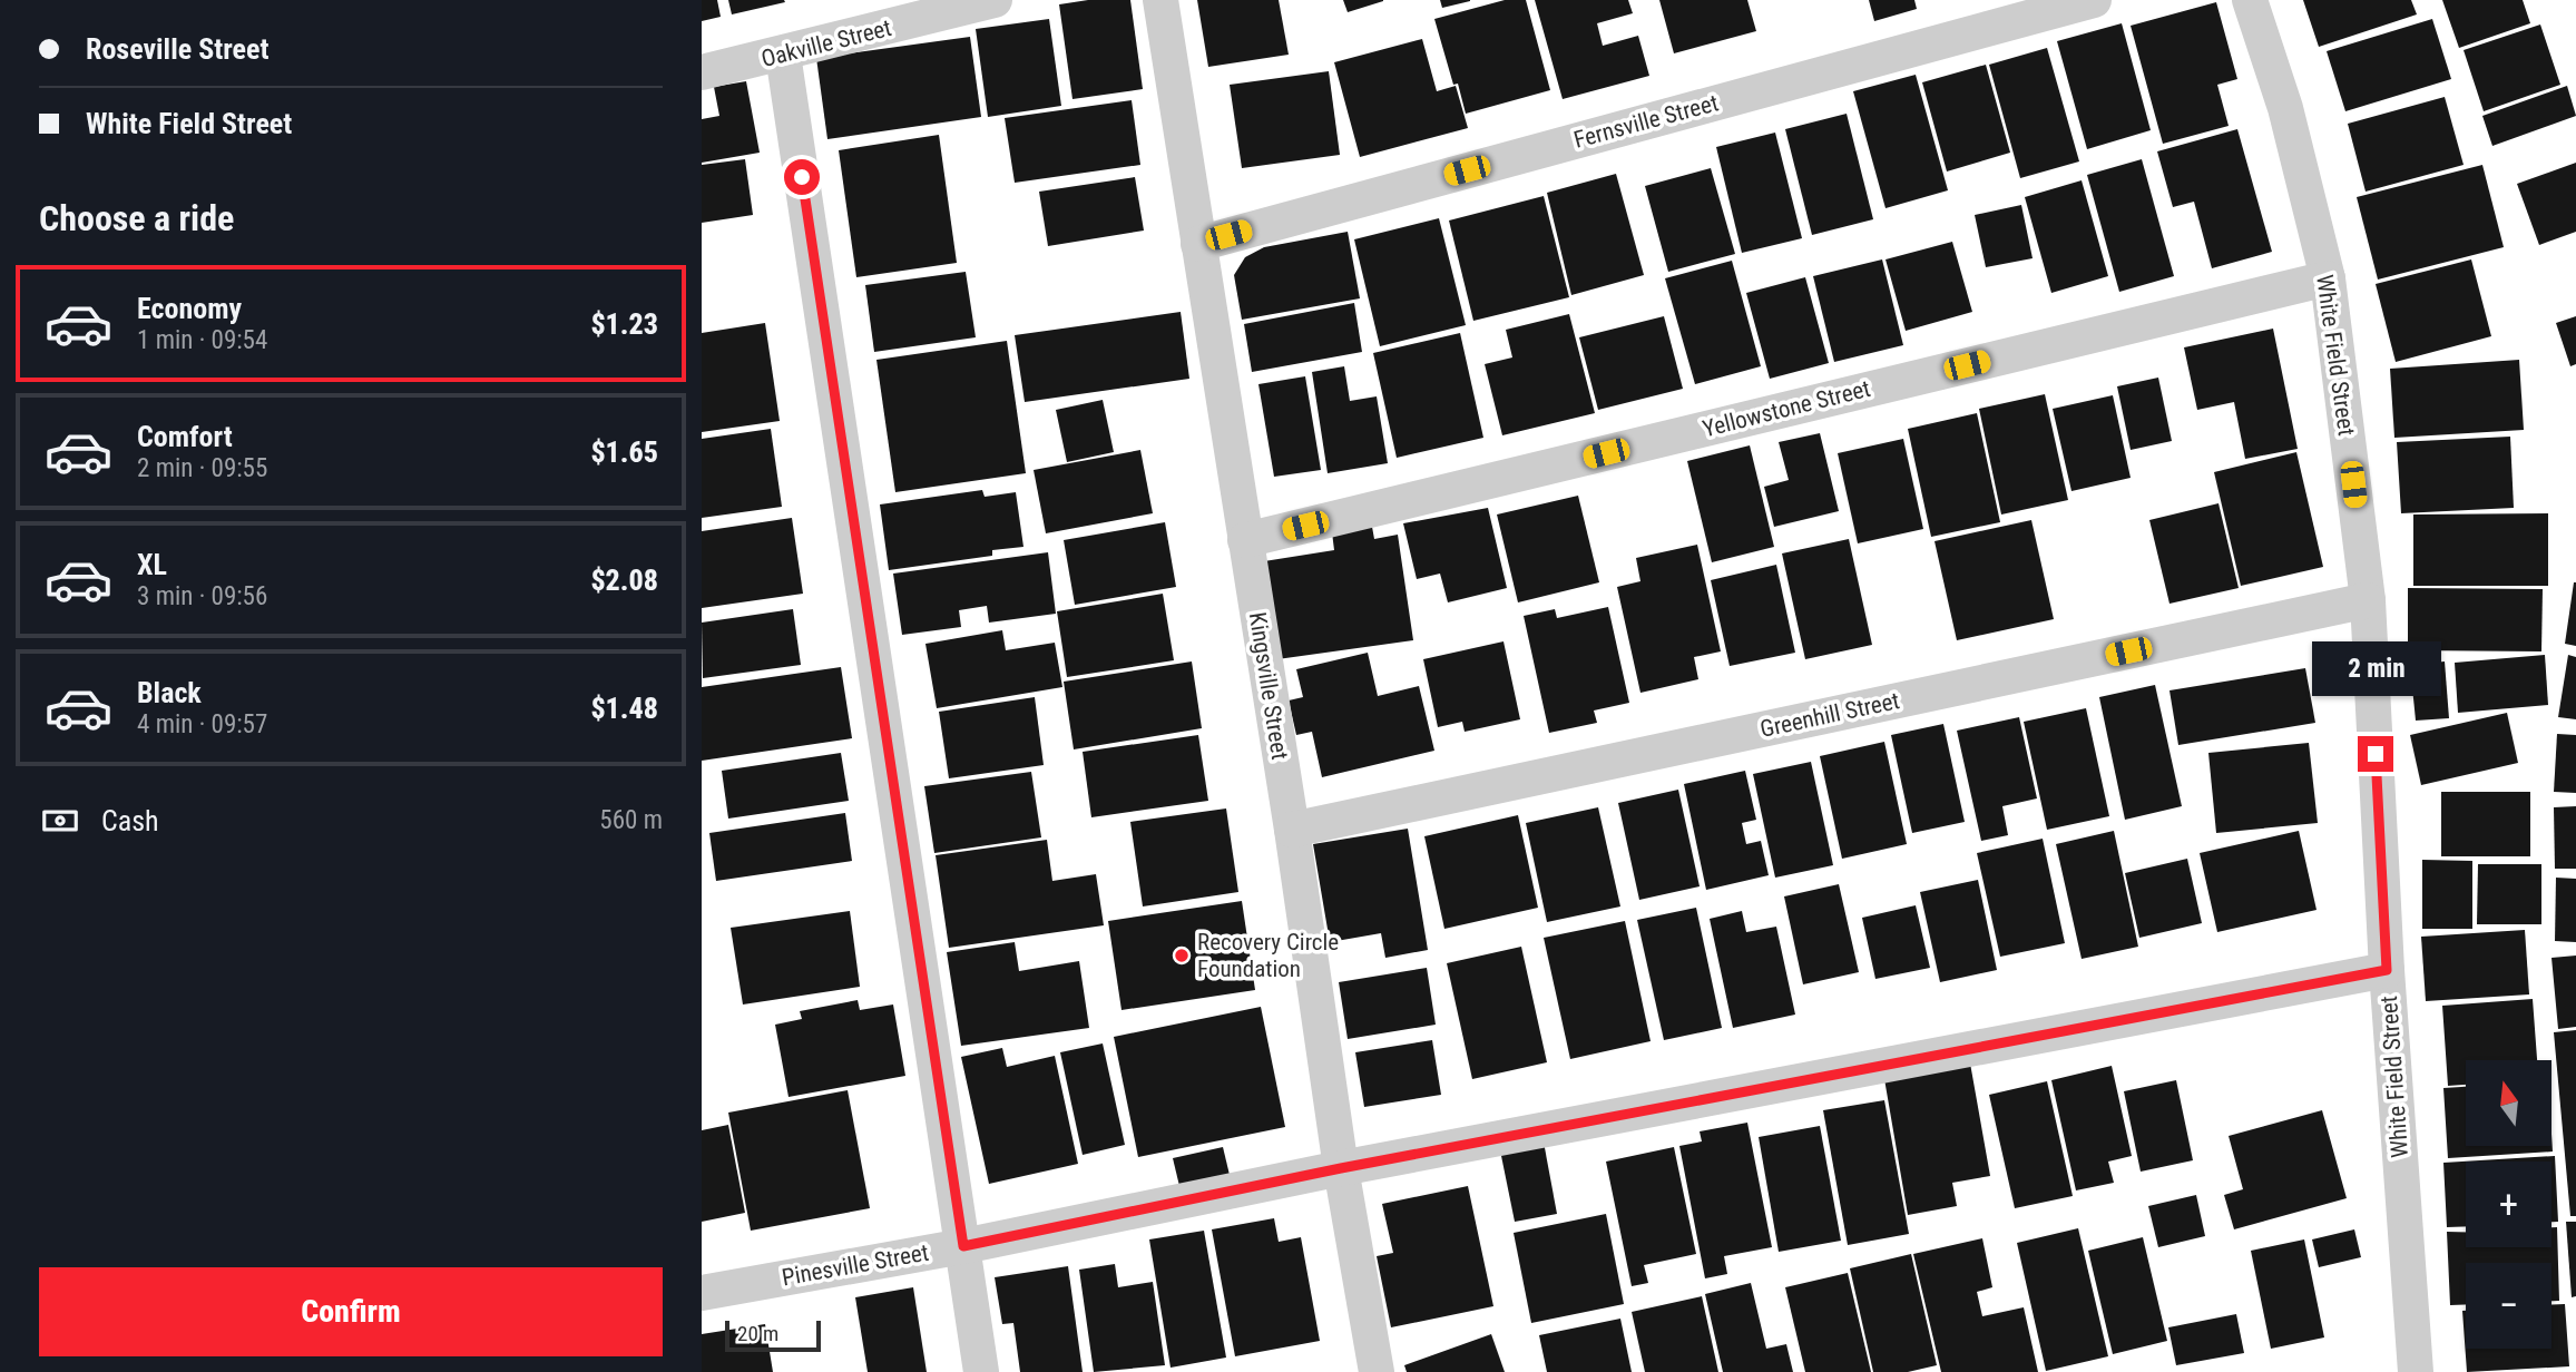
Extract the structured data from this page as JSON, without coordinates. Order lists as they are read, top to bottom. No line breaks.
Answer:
{"streets":{"street":["Oakville Street","Fernsville Street","White Field Street","Yellowstone Street","Kingsville Street","Greenhill Street","Pinesville Street"]},"crossings":[["Fernsville Street","Kingsville Street"],["White Field Street","Yellowstone Street"],["White Field Street","Greenhill Street"],["White Field Street","Pinesville Street"],["Yellowstone Street","Kingsville Street"],["Kingsville Street","Greenhill Street"],["Kingsville Street","Pinesville Street"]],"places":["Recovery Circle Foundation"],"scale_bar":"20 m","north":"top","page":{"banner":["Roseville Street","White Field Street"],"heading":"Choose a ride","list":[{"name":"Economy","note":"1 min · 09:54","value":"$1.23"},{"name":"Comfort","note":"2 min · 09:55","value":"$1.65"},{"name":"XL","note":"3 min · 09:56","value":"$2.08"},{"name":"Black","note":"4 min · 09:57","value":"$1.48"}],"bubble":"2 min","pay":["Cash","560 m"],"map_buttons":["+","−"],"buttons":"Confirm","scale":"20 m"}}
